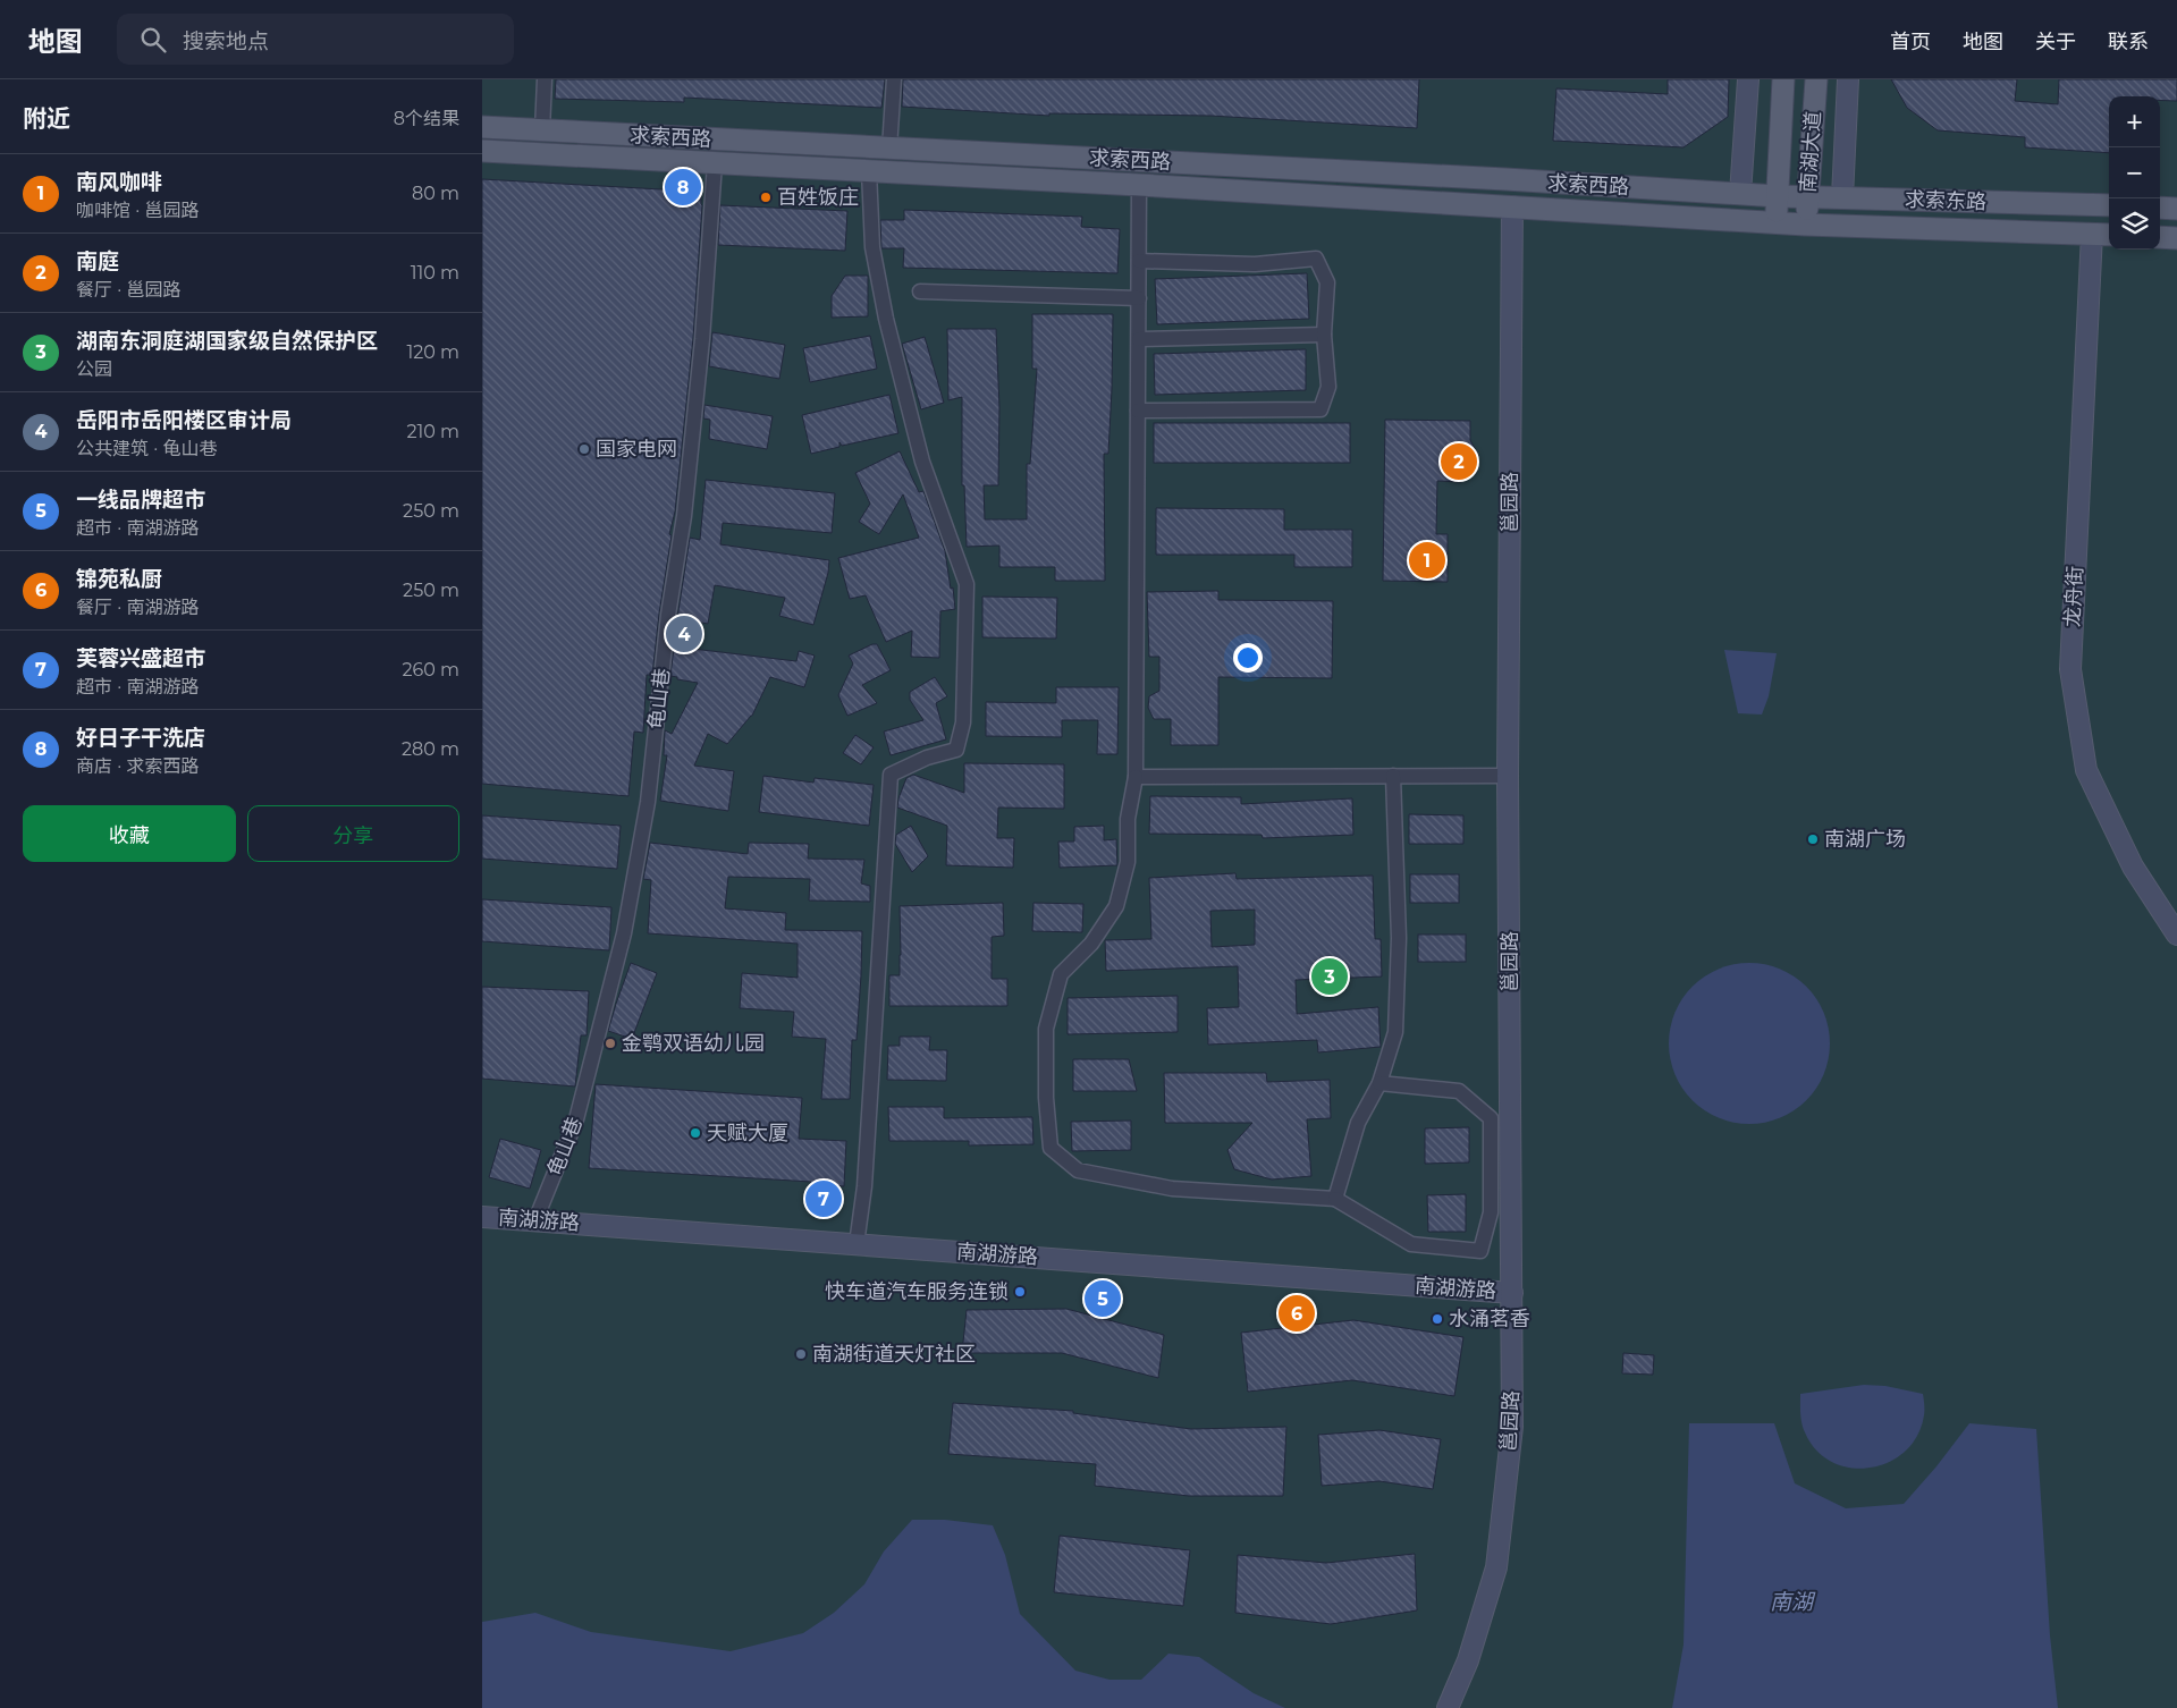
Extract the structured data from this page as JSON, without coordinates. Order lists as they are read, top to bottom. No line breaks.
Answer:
{"streets":{"main road":["求索西路","南湖大道","求索东路"],"street":["邕园路","龙舟街","龟山巷","南湖游路"]},"crossings":[["求索西路","南湖大道"],["求索西路","求索东路"],["求索西路","邕园路"],["求索西路","龙舟街"],["求索西路","龟山巷"],["南湖大道","求索东路"],["邕园路","南湖游路"],["龟山巷","南湖游路"]],"water":["南湖"],"places":["百姓饭庄","国家电网","南湖广场","金鹗双语幼儿园","天赋大厦","快车道汽车服务连锁","水涌茗香","南湖街道天灯社区"],"page":{"header":"地图","search":"搜索地点","nav":["首页","地图","关于","联系"],"heading":["附近","8个结果"],"map_buttons":["+","−"],"list":[{"mark":"1","name":"南风咖啡","note":"咖啡馆 · 邕园路","value":"80 m"},{"mark":"2","name":"南庭","note":"餐厅 · 邕园路","value":"110 m"},{"mark":"3","name":"湖南东洞庭湖国家级自然保护区","note":"公园","value":"120 m"},{"mark":"4","name":"岳阳市岳阳楼区审计局","note":"公共建筑 · 龟山巷","value":"210 m"},{"mark":"5","name":"一线品牌超市","note":"超市 · 南湖游路","value":"250 m"},{"mark":"6","name":"锦苑私厨","note":"餐厅 · 南湖游路","value":"250 m"},{"mark":"7","name":"芙蓉兴盛超市","note":"超市 · 南湖游路","value":"260 m"},{"mark":"8","name":"好日子干洗店","note":"商店 · 求索西路","value":"280 m"}],"pins":["8","2","1","4","3","7","5","6"],"buttons":["收藏","分享"]}}
